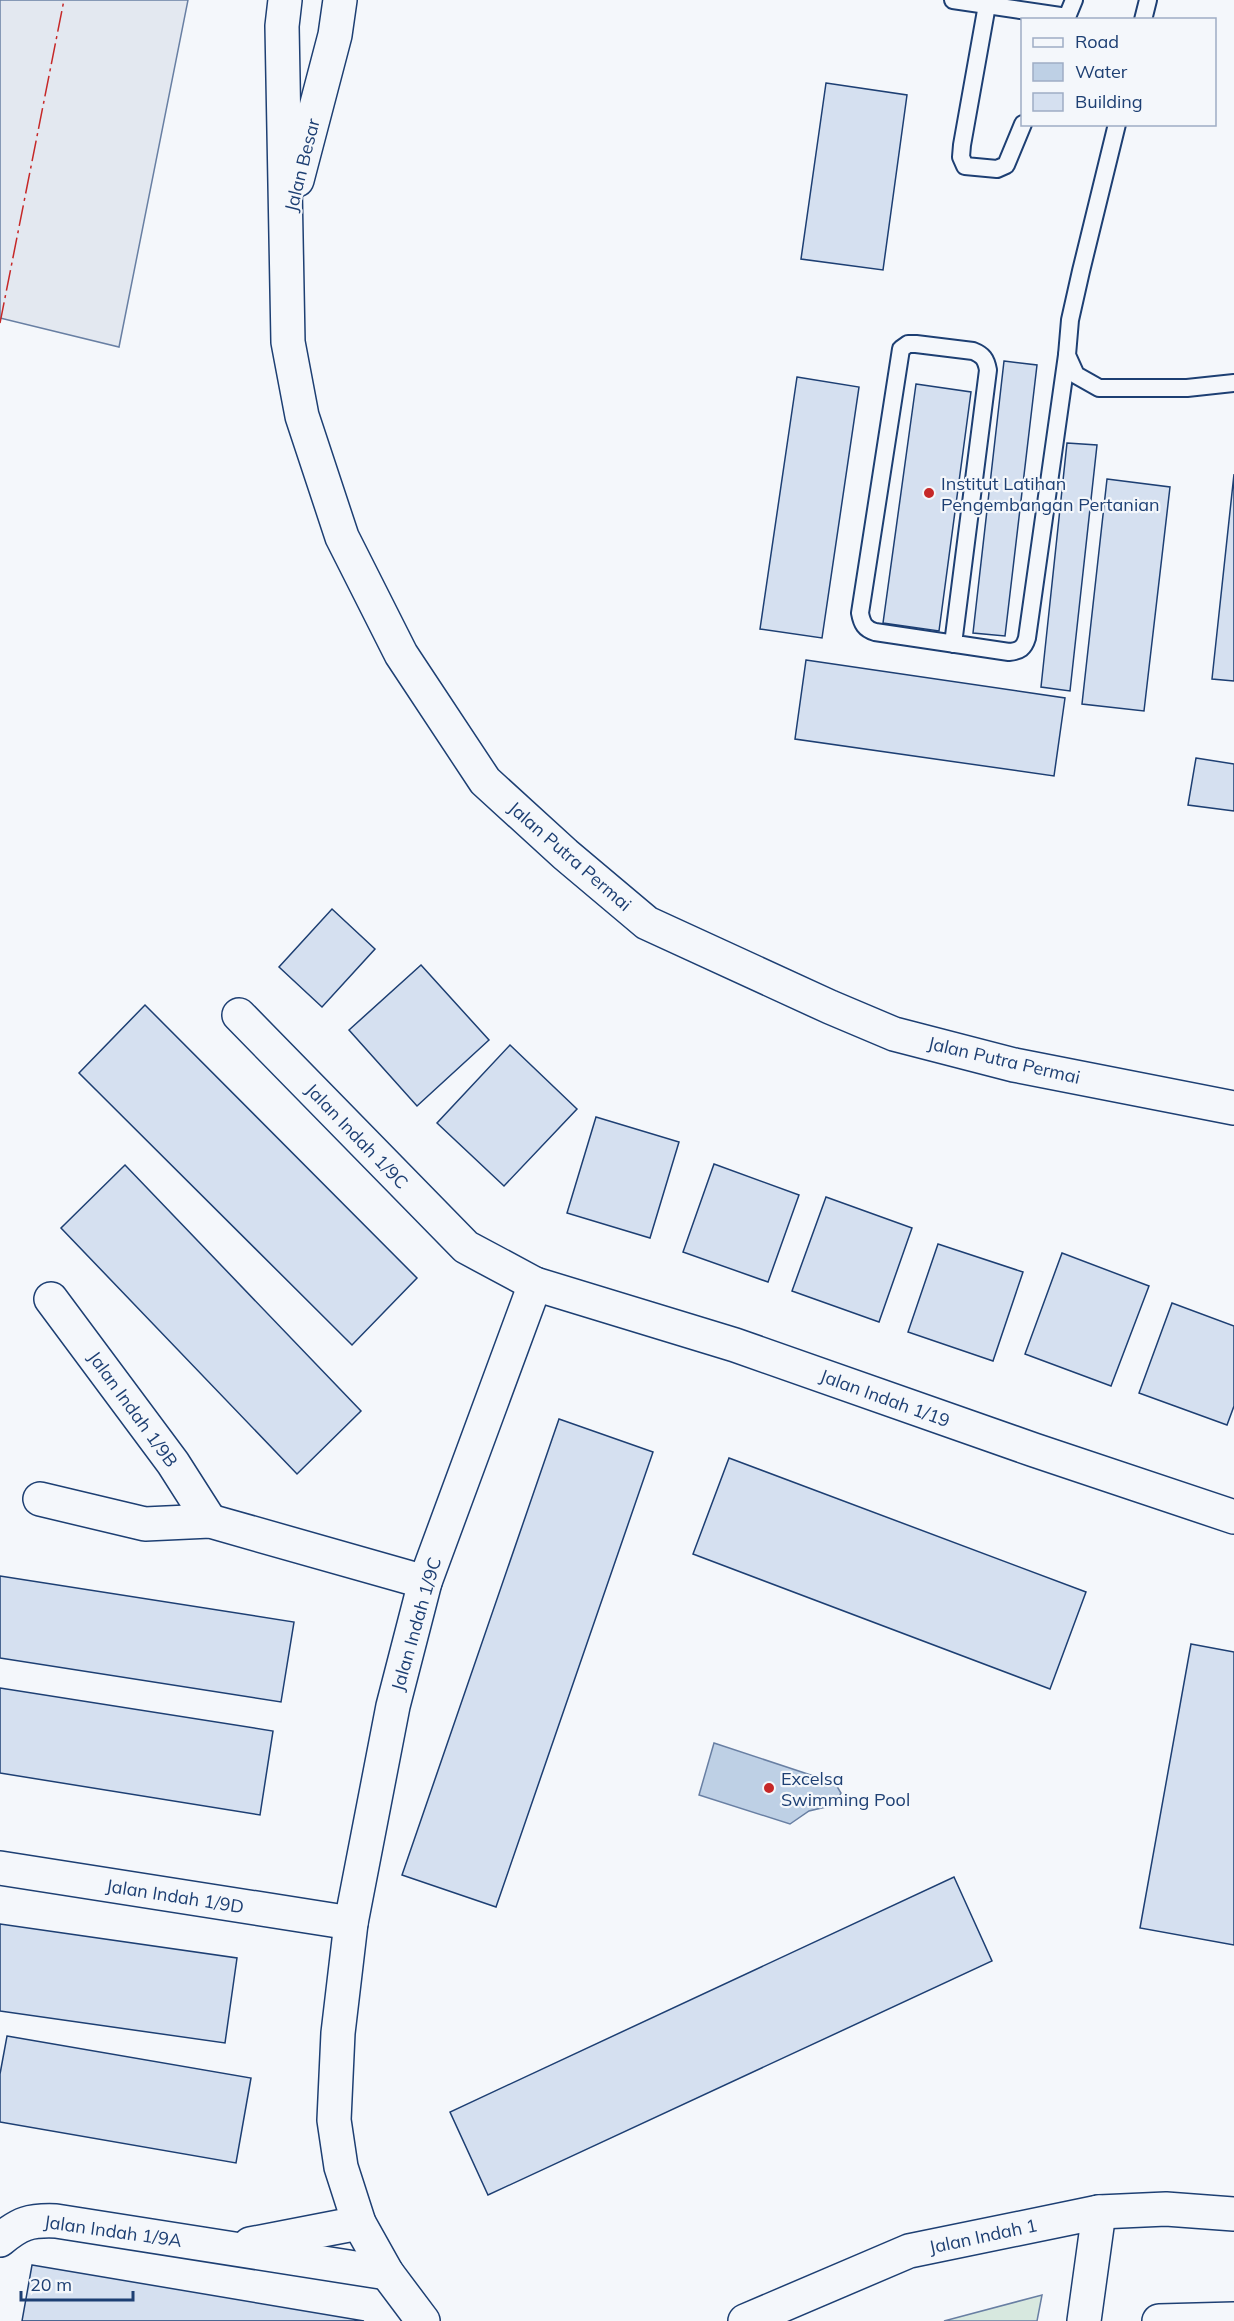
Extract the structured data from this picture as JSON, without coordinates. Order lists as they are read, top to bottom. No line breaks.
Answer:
{"streets":{"street":["Jalan Besar","Jalan Putra Permai","Jalan Indah 1/9C","Jalan Indah 1/19","Jalan Indah 1/9B","Jalan Indah 1/9D","Jalan Indah 1/9A","Jalan Indah 1"]},"crossings":[["Jalan Besar","Jalan Putra Permai"],["Jalan Indah 1/9C","Jalan Indah 1/19"],["Jalan Indah 1/9C","Jalan Indah 1/9D"],["Jalan Indah 1/9C","Jalan Indah 1/9A"]],"places":["Institut Latihan Pengembangan Pertanian","Excelsa Swimming Pool"],"legend":["Road","Water","Building"],"scale_bar":"20 m"}
